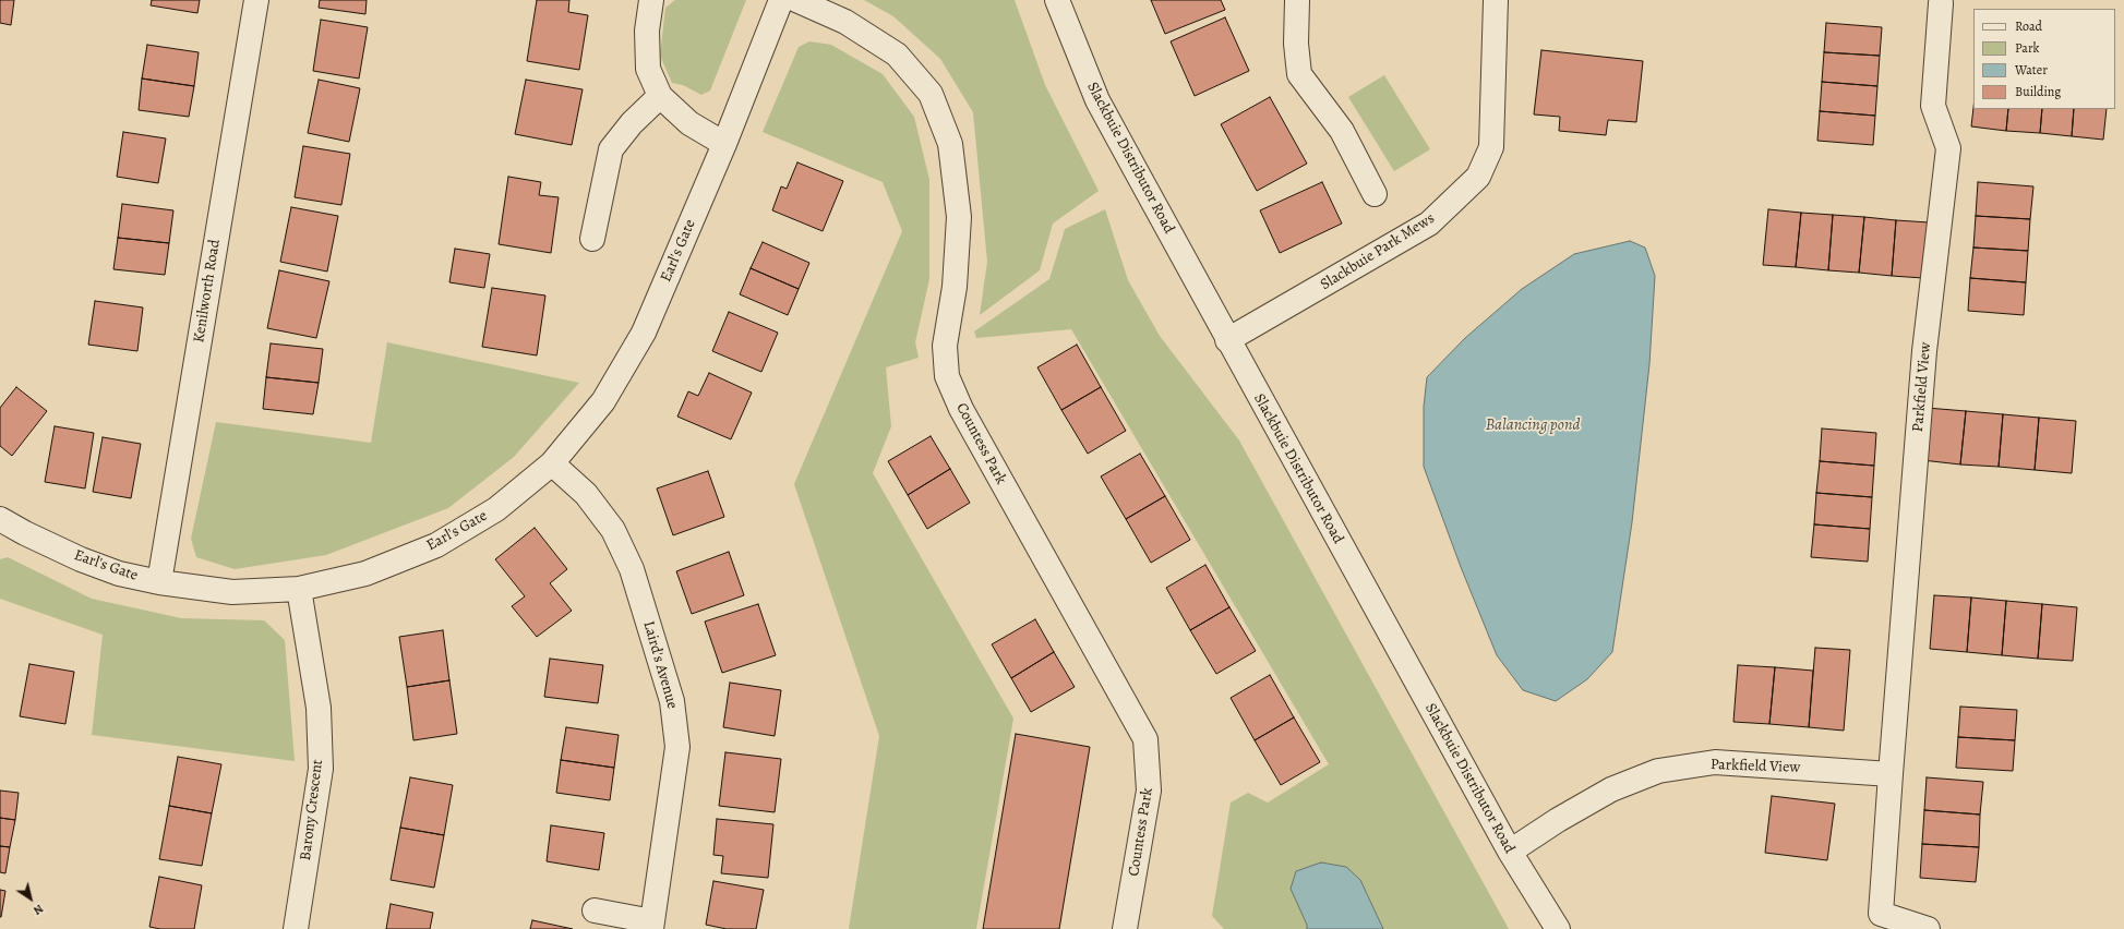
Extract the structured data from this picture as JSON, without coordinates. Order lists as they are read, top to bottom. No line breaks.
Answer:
{"streets":{"street":["Slackbuie Distributor Road","Earl's Gate","Slackbuie Park Mews","Kenilworth Road","Parkfield View","Countess Park","Laird's Avenue","Barony Crescent"]},"crossings":[["Slackbuie Distributor Road","Slackbuie Park Mews"],["Slackbuie Distributor Road","Parkfield View"],["Earl's Gate","Kenilworth Road"],["Earl's Gate","Laird's Avenue"],["Earl's Gate","Barony Crescent"]],"water":["Balancing pond"],"legend":["Road","Park","Water","Building"],"north":"bottom right"}
